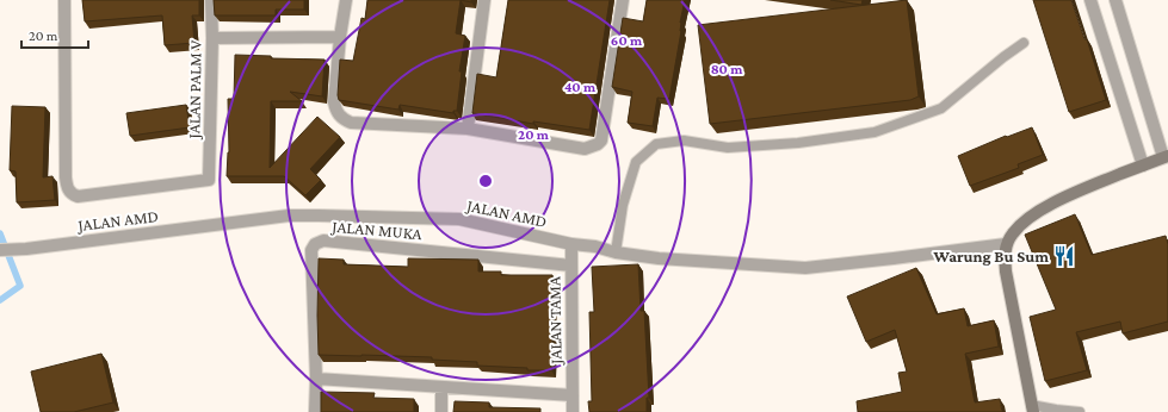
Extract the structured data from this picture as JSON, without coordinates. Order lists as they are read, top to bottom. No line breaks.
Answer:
{"streets":{"street":["JALAN PALM V","JALAN AMD","JALAN MUKA","JALAN TAMA"]},"crossings":[["JALAN AMD","JALAN TAMA"],["JALAN MUKA","JALAN TAMA"]],"places":{"restaurant":["Warung Bu Sum"]},"scale_bar":"20 m","rings":["60 m","80 m","40 m","20 m"]}
